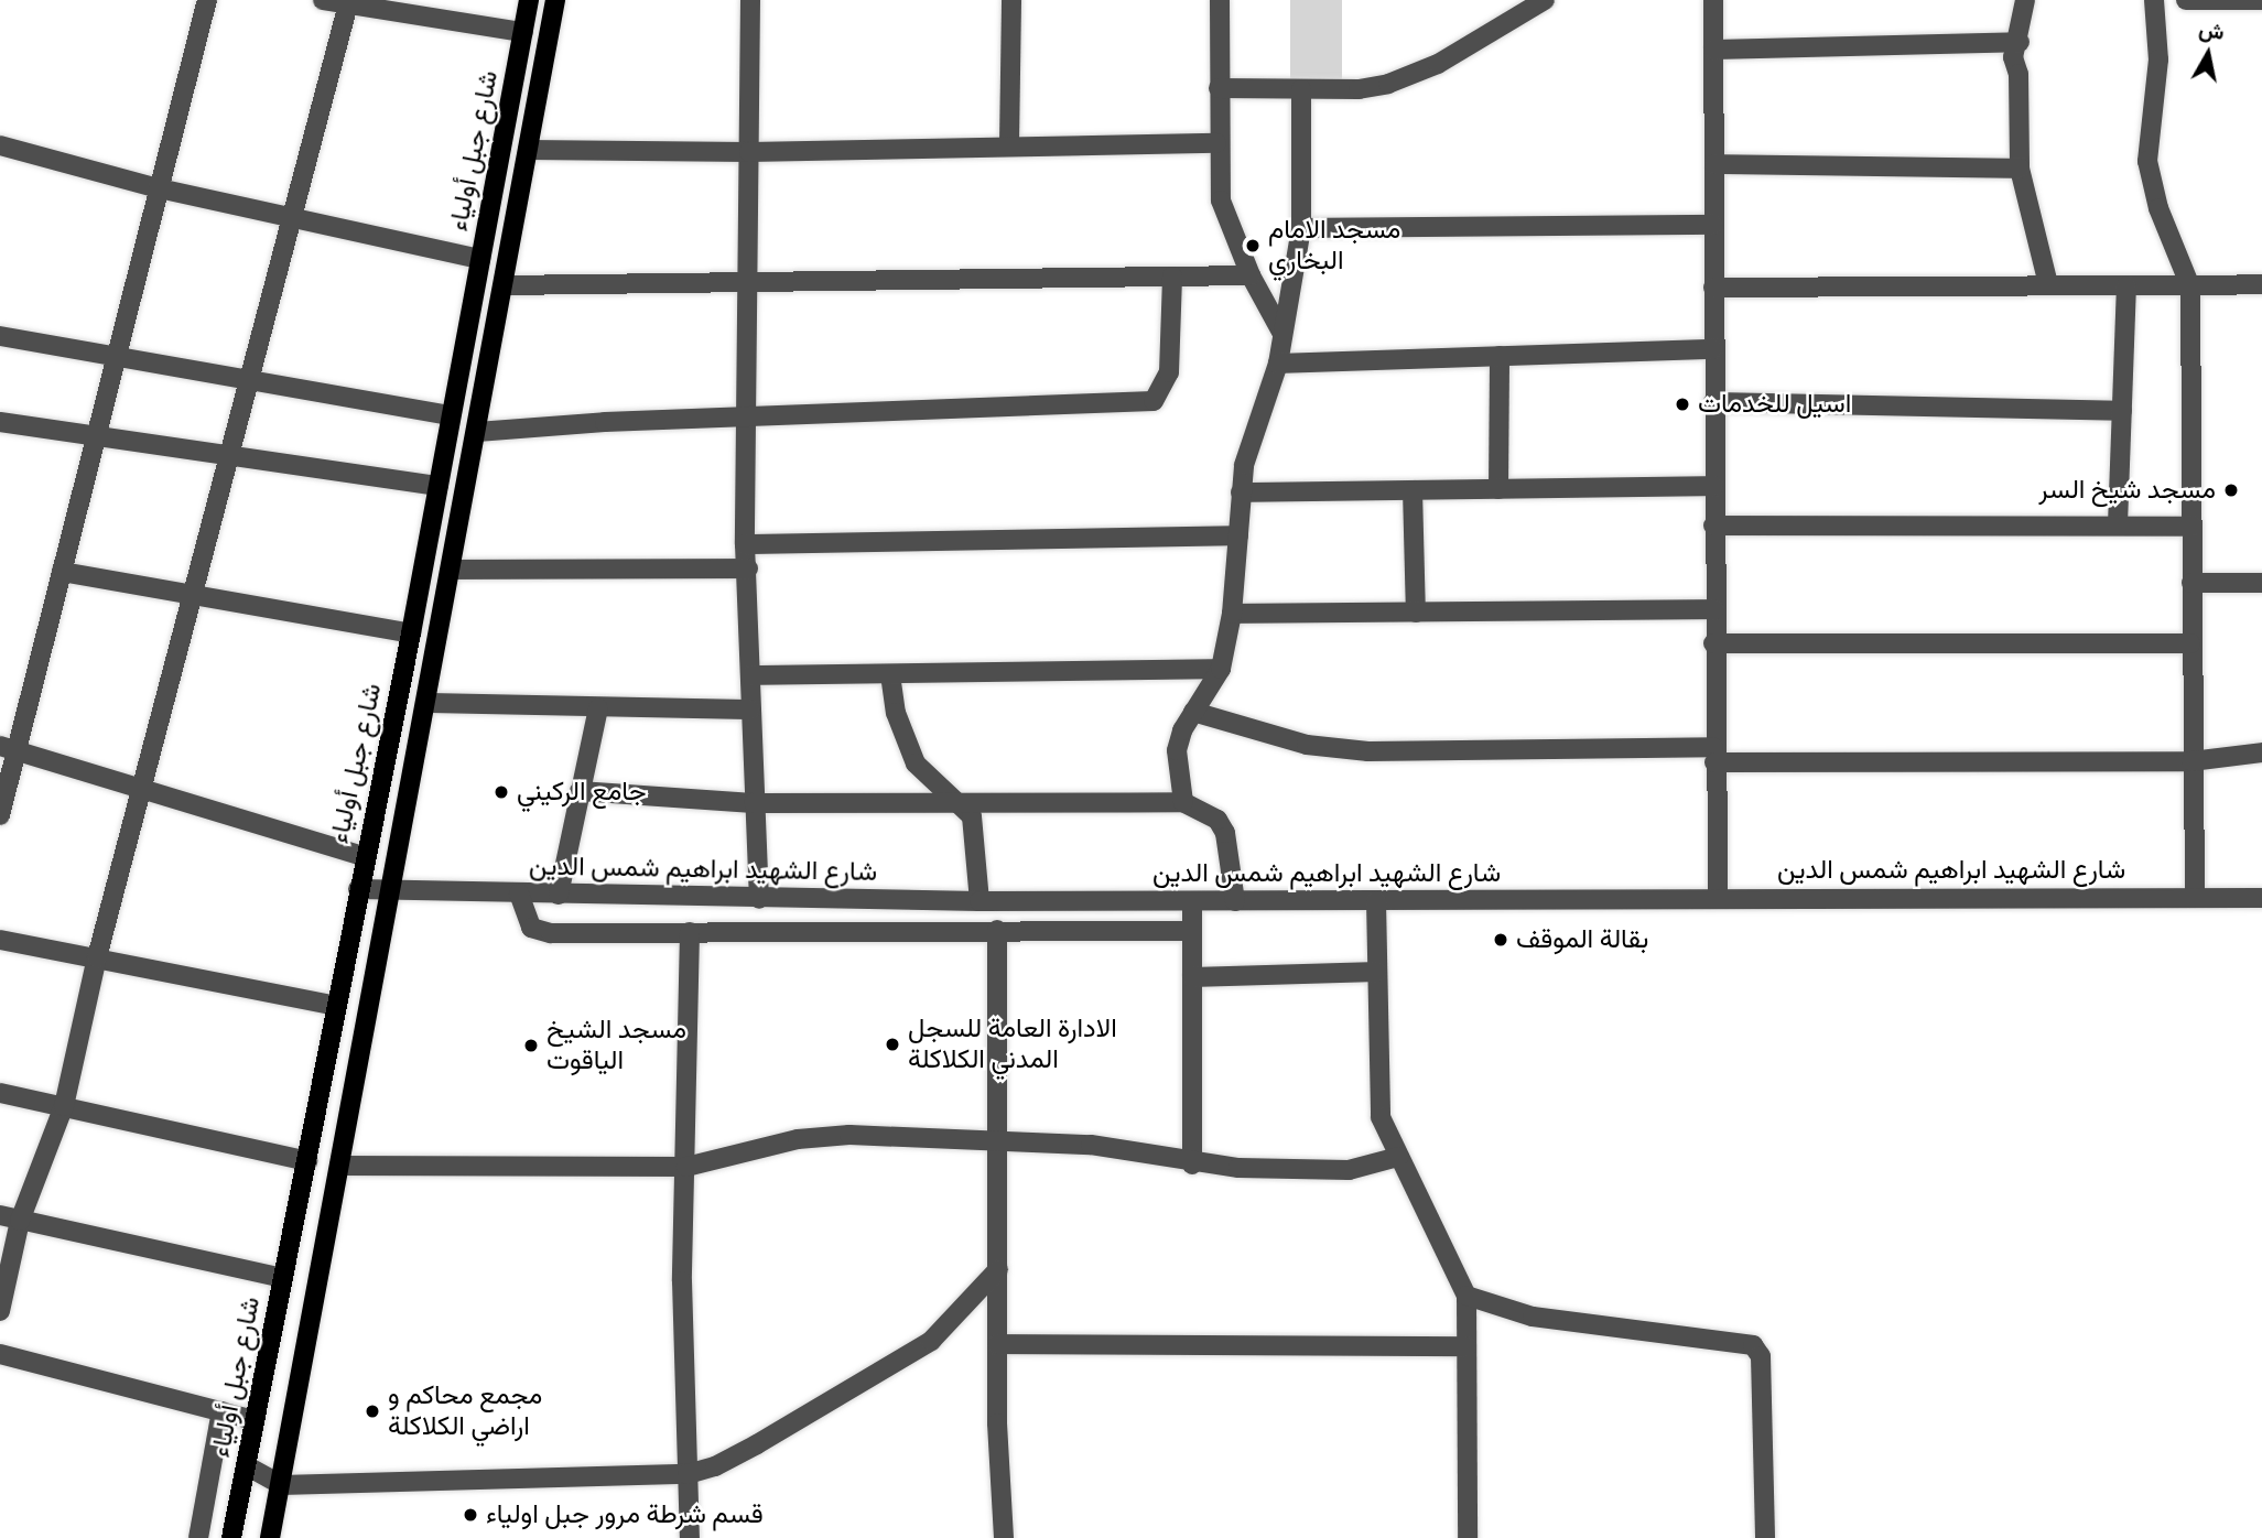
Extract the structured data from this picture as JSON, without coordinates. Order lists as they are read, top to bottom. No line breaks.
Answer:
{"streets":{"main road":["شارع جبل أولياء"],"street":["شارع الشهيد ابراهيم شمس الدين"]},"crossings":[["شارع جبل أولياء","شارع الشهيد ابراهيم شمس الدين"]],"places":["مسجد الامام البخاري","اسيل للخدمات","مسجد شيخ السر","جامع الركيني","بقالة الموقف","الادارة العامة للسجل المدني الكلاكلة","مسجد الشيخ الياقوت","مجمع محاكم و اراضي الكلاكلة","قسم شرطة مرور جبل اولياء"],"north":"top"}
